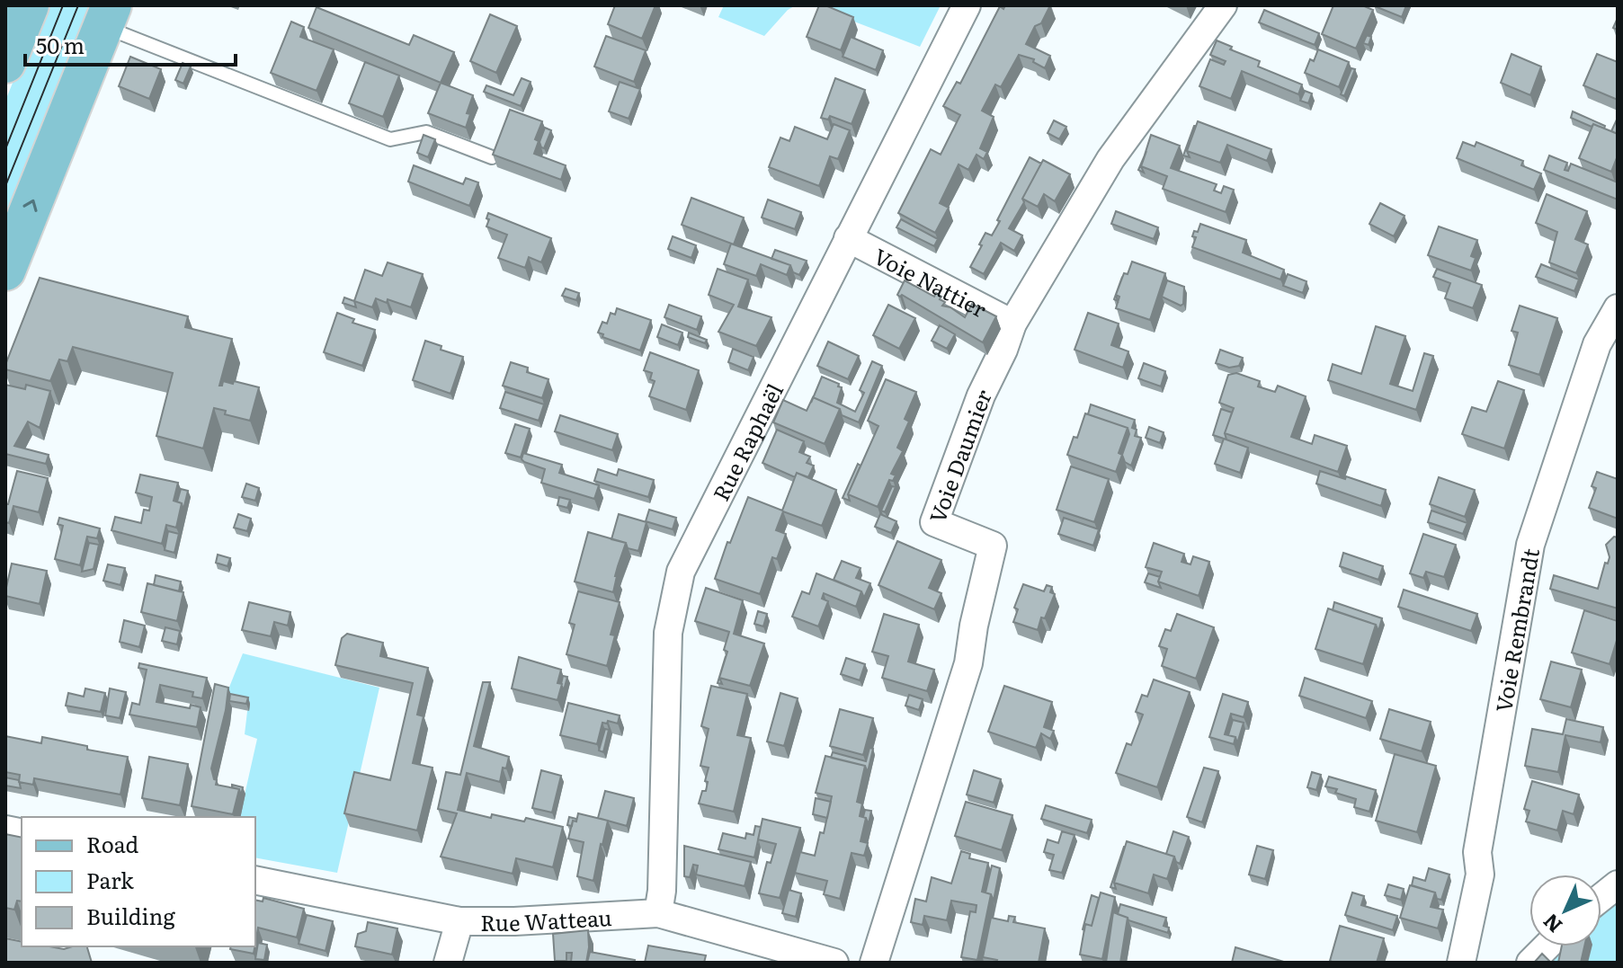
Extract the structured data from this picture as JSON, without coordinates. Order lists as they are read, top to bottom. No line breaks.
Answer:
{"streets":{"street":["Voie Nattier","Rue Raphaël","Voie Daumier","Voie Rembrandt","Rue Watteau"]},"crossings":[["Voie Nattier","Rue Raphaël"],["Voie Nattier","Voie Daumier"],["Rue Raphaël","Rue Watteau"]],"legend":["Road","Park","Building"],"scale_bar":"50 m","north":"bottom left"}
